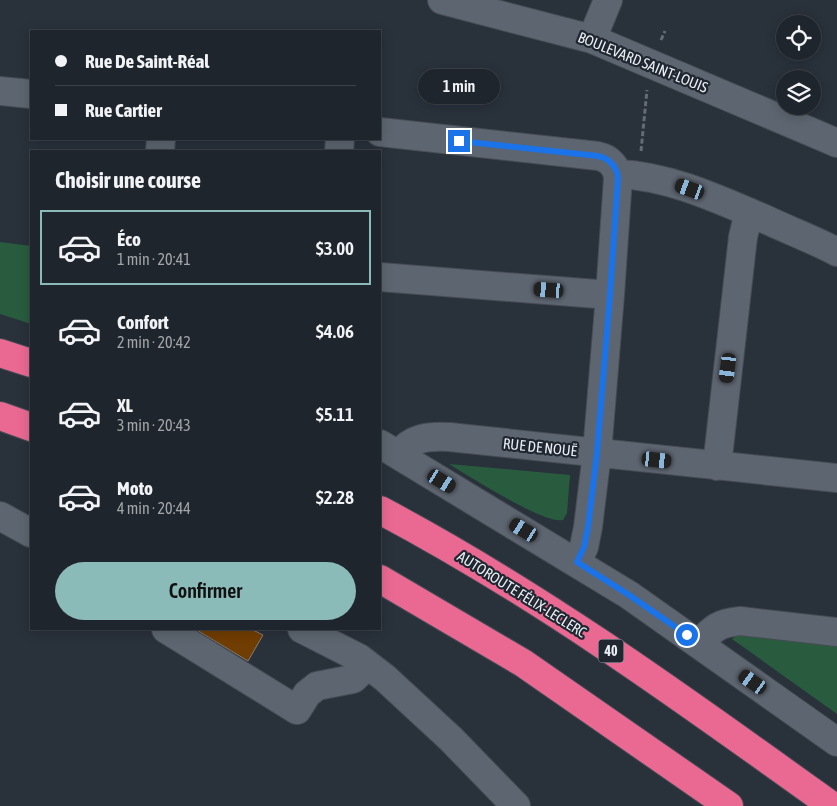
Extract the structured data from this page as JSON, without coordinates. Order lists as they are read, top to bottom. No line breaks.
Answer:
{"streets":{"highway":["AUTOROUTE FÉLIX-LECLERC","40"],"street":["BOULEVARD SAINT-LOUIS","RUE DE NOUË"]},"page":{"banner":["Rue De Saint-Réal","Rue Cartier"],"bubble":"1 min","heading":"Choisir une course","list":[{"name":"Éco","note":"1 min · 20:41","value":"$3.00"},{"name":"Confort","note":"2 min · 20:42","value":"$4.06"},{"name":"XL","note":"3 min · 20:43","value":"$5.11"},{"name":"Moto","note":"4 min · 20:44","value":"$2.28"}],"buttons":"Confirmer"}}
